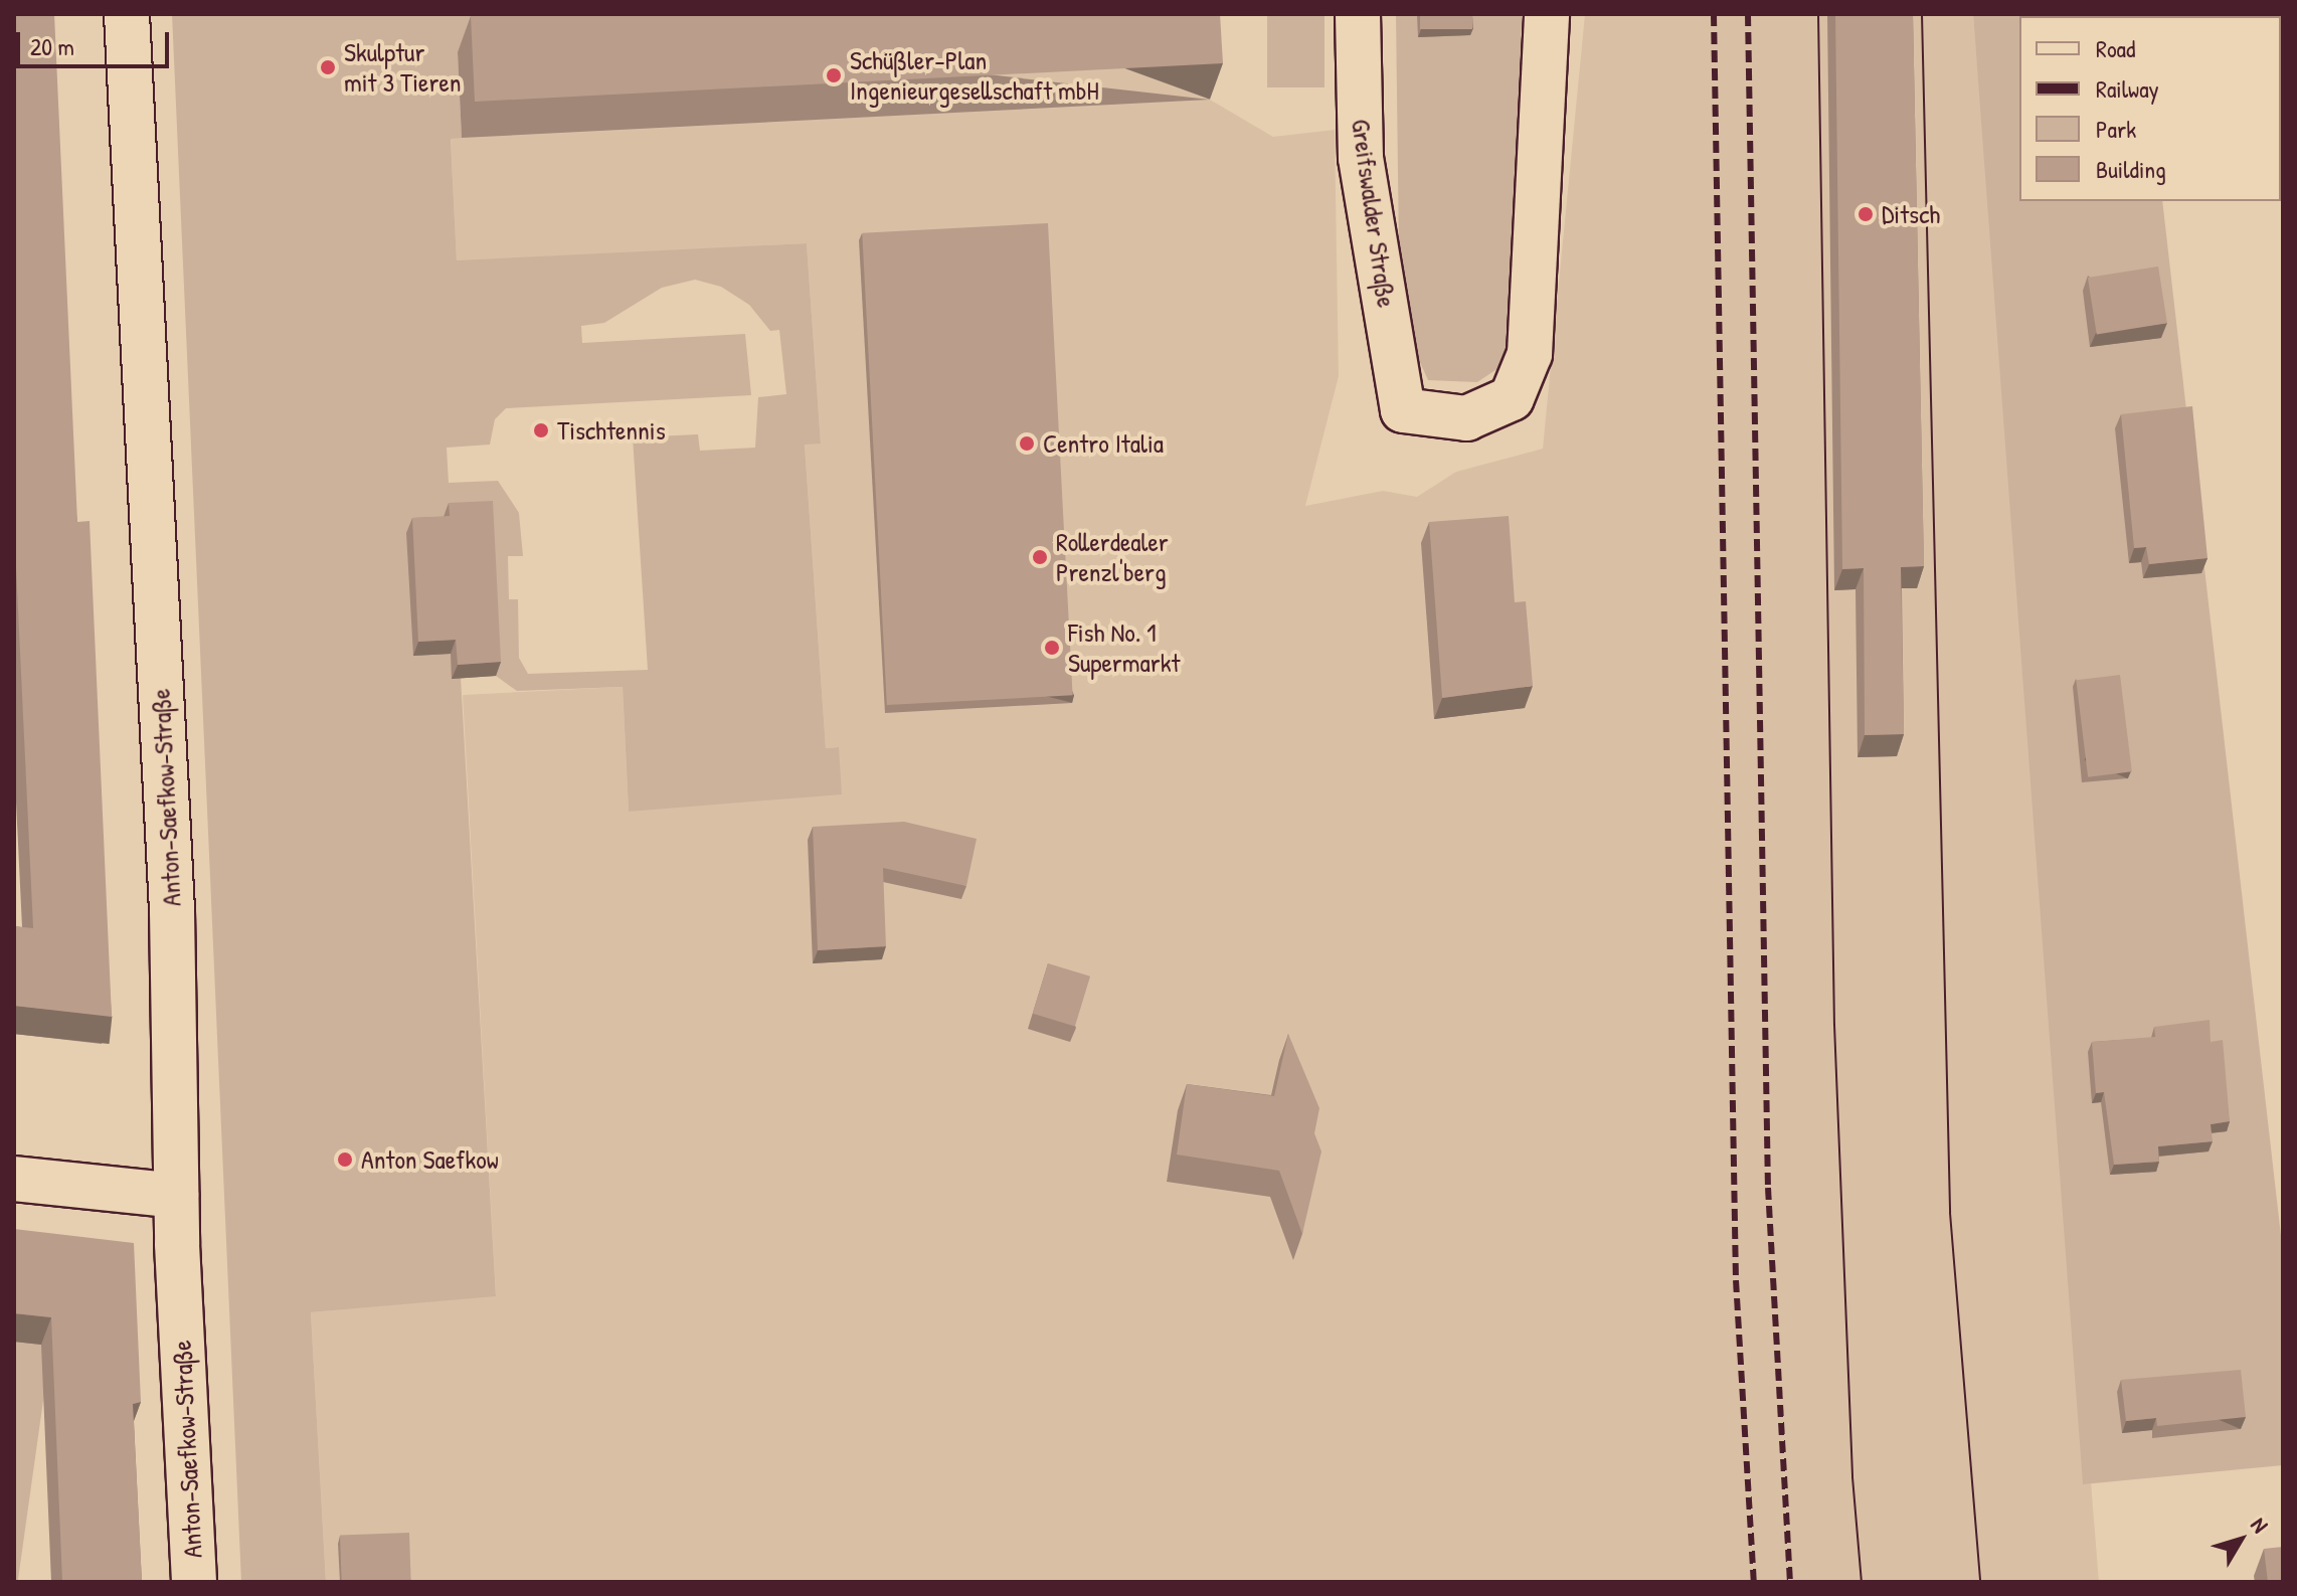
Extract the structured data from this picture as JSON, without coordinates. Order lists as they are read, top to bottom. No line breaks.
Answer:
{"streets":{"street":["Greifswalder Straße","Anton-Saefkow-Straße"]},"places":["Skulptur mit 3 Tieren","Schüßler-Plan Ingenieurgesellschaft mbH","Ditsch","Tischtennis","Centro Italia","Rollerdealer Prenzl'berg","Fish No. 1 Supermarkt","Anton Saefkow"],"legend":["Road","Railway","Park","Building"],"scale_bar":"20 m","north":"top right"}
